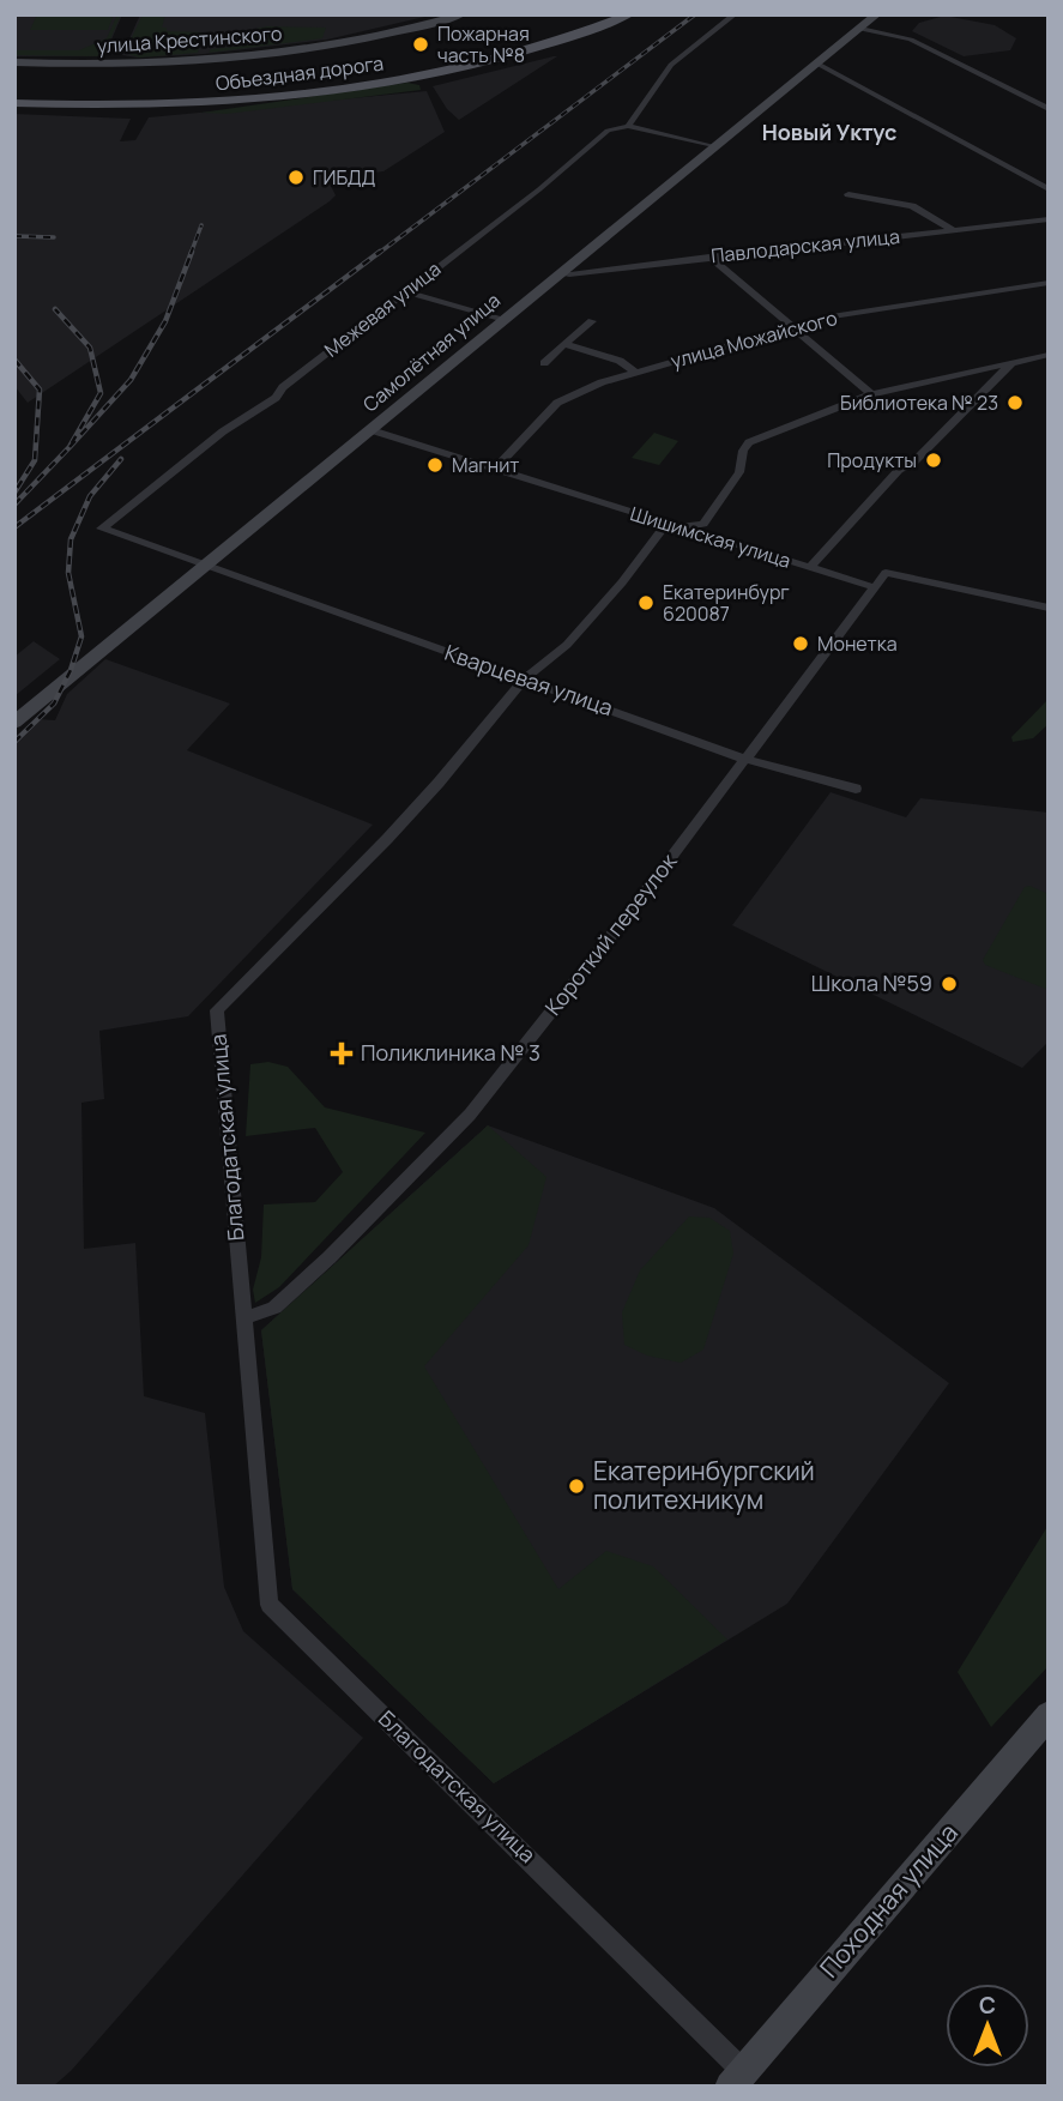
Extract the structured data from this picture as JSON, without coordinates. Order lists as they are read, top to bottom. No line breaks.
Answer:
{"streets":{"main road":["улица Крестинского","Объездная дорога","Самолётная улица","Походная улица"],"street":["Павлодарская улица","Межевая улица","улица Можайского","Шишимская улица","Кварцевая улица","Короткий переулок","Благодатская улица"]},"crossings":[["Павлодарская улица","Самолётная улица"],["Межевая улица","Самолётная улица"],["Межевая улица","Кварцевая улица"],["улица Можайского","Шишимская улица"],["Самолётная улица","Шишимская улица"],["Самолётная улица","Кварцевая улица"],["Шишимская улица","Короткий переулок"],["Шишимская улица","Благодатская улица"],["Кварцевая улица","Короткий переулок"],["Кварцевая улица","Благодатская улица"],["Короткий переулок","Благодатская улица"],["Благодатская улица","Походная улица"]],"districts":["Новый Уктус"],"places":{"other":["Пожарная часть №8","ГИБДД","Библиотека № 23","Продукты","Магнит","Екатеринбург 620087","Монетка","Школа №59","Екатеринбургский политехникум"],"health":["Поликлиника № 3"]},"north":"top"}
